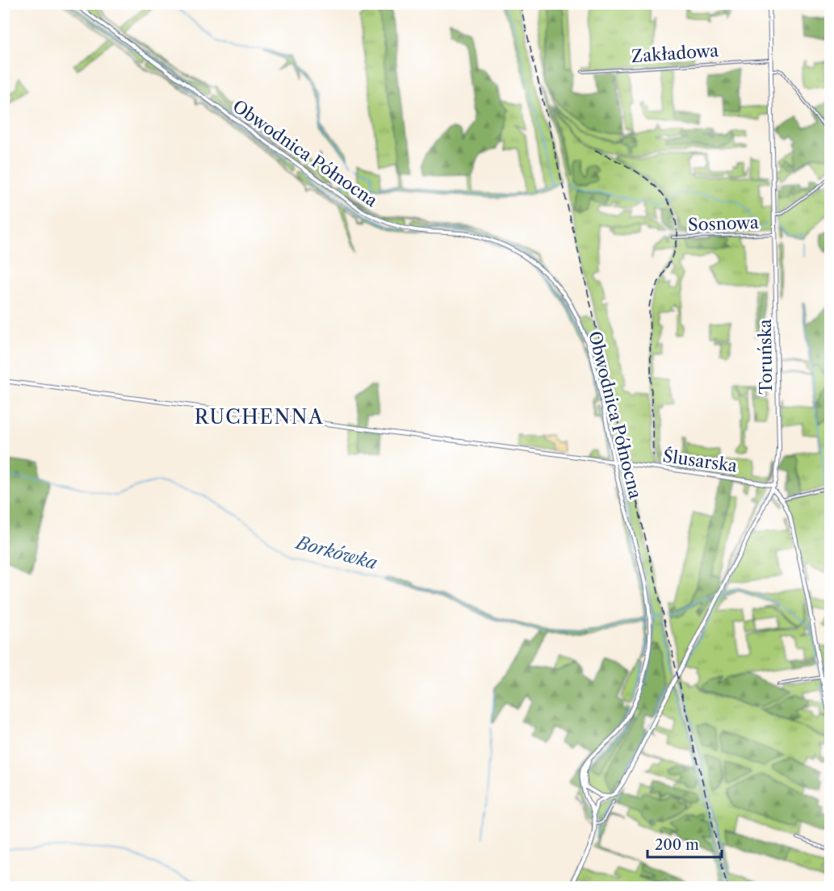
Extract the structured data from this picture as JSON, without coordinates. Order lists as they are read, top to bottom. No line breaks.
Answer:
{"streets":{"street":["Zakładowa","Obwodnica Północna","Sosnowa","Toruńska","Ślusarska"]},"crossings":[["Zakładowa","Toruńska"],["Obwodnica Północna","Ślusarska"],["Sosnowa","Toruńska"],["Toruńska","Ślusarska"]],"districts":["RUCHENNA"],"water":["Borkówka"],"scale_bar":"200 m"}
